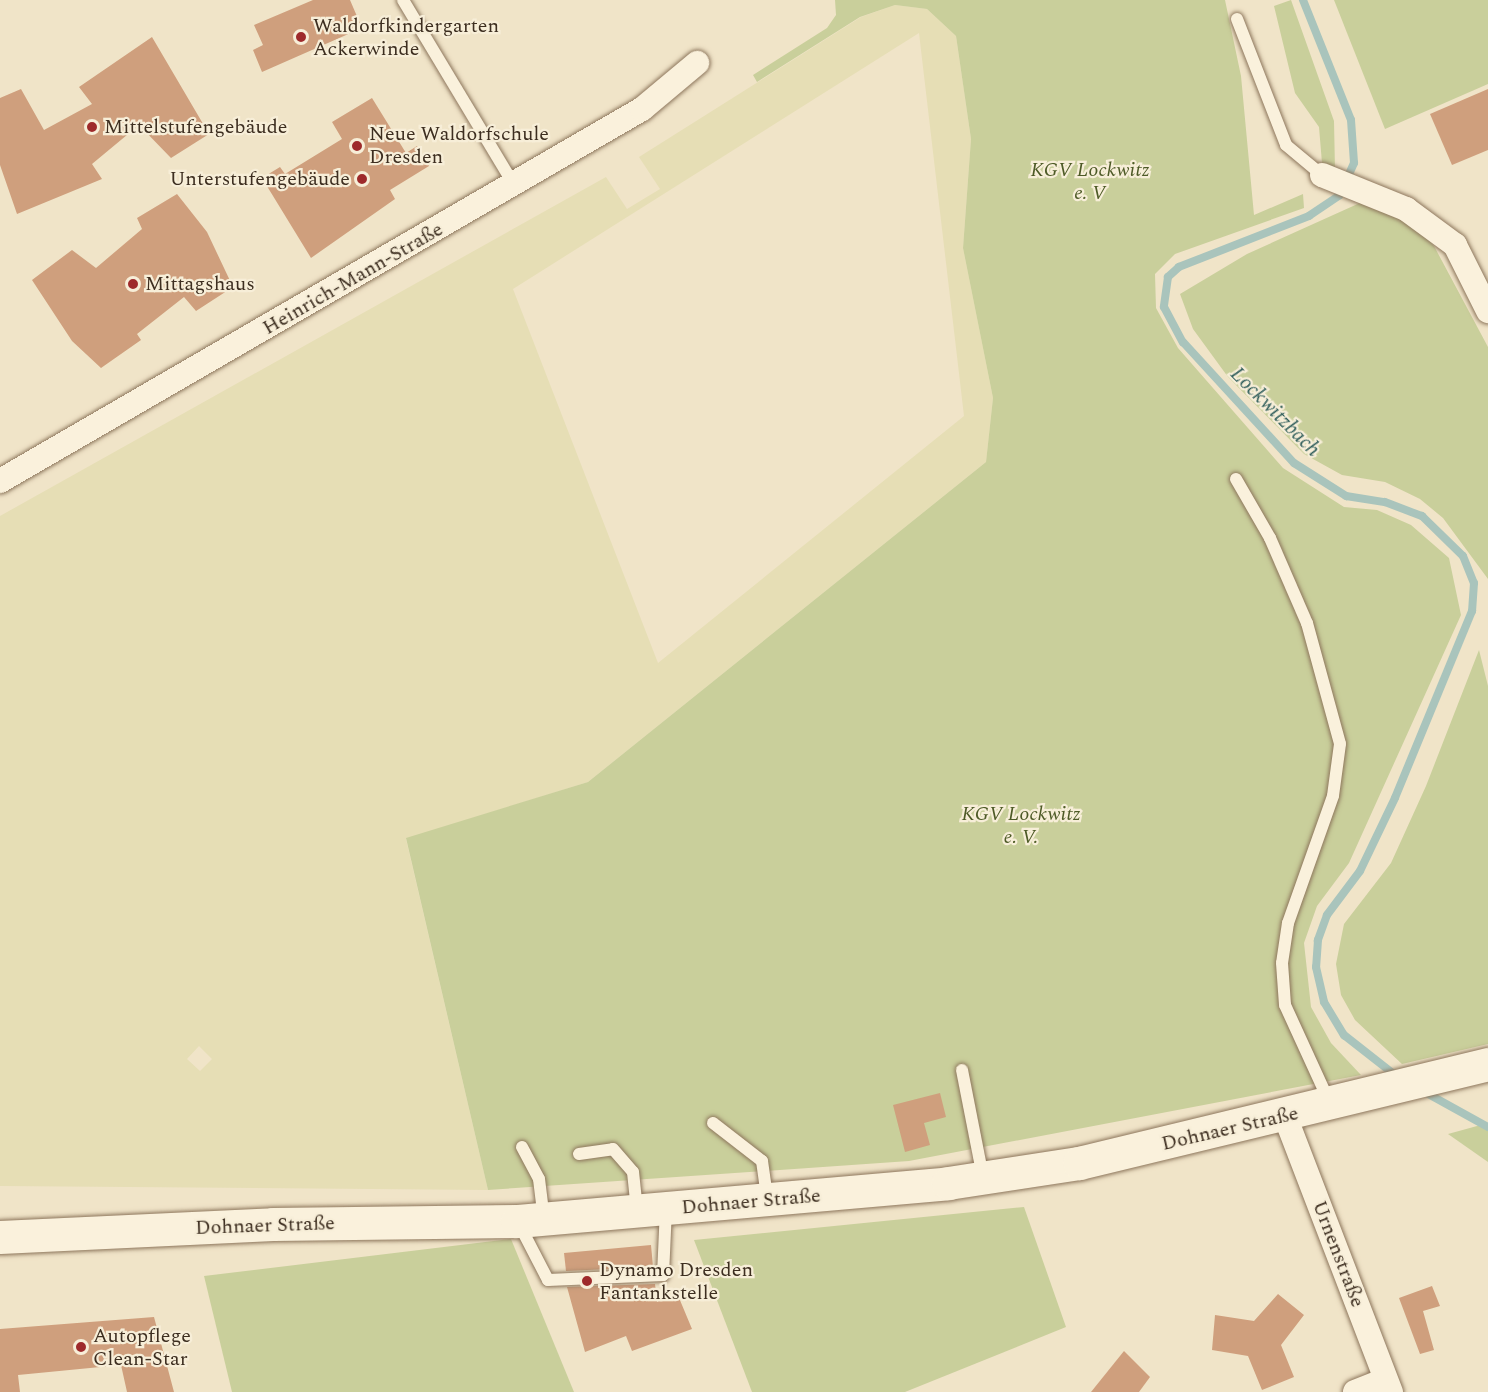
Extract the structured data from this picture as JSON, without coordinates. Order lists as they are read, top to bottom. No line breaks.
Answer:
{"streets":{"main road":["Dohnaer Straße"],"street":["Heinrich-Mann-Straße","Urnenstraße"]},"crossings":[["Dohnaer Straße","Urnenstraße"]],"water":["Lockwitzbach"],"parks":["KGV Lockwitz e. V","KGV Lockwitz e. V."],"places":["Waldorfkindergarten Ackerwinde","Mittelstufengebäude","Neue Waldorfschule Dresden","Unterstufengebäude","Mittagshaus","Dynamo Dresden Fantankstelle","Autopflege Clean-Star"]}
